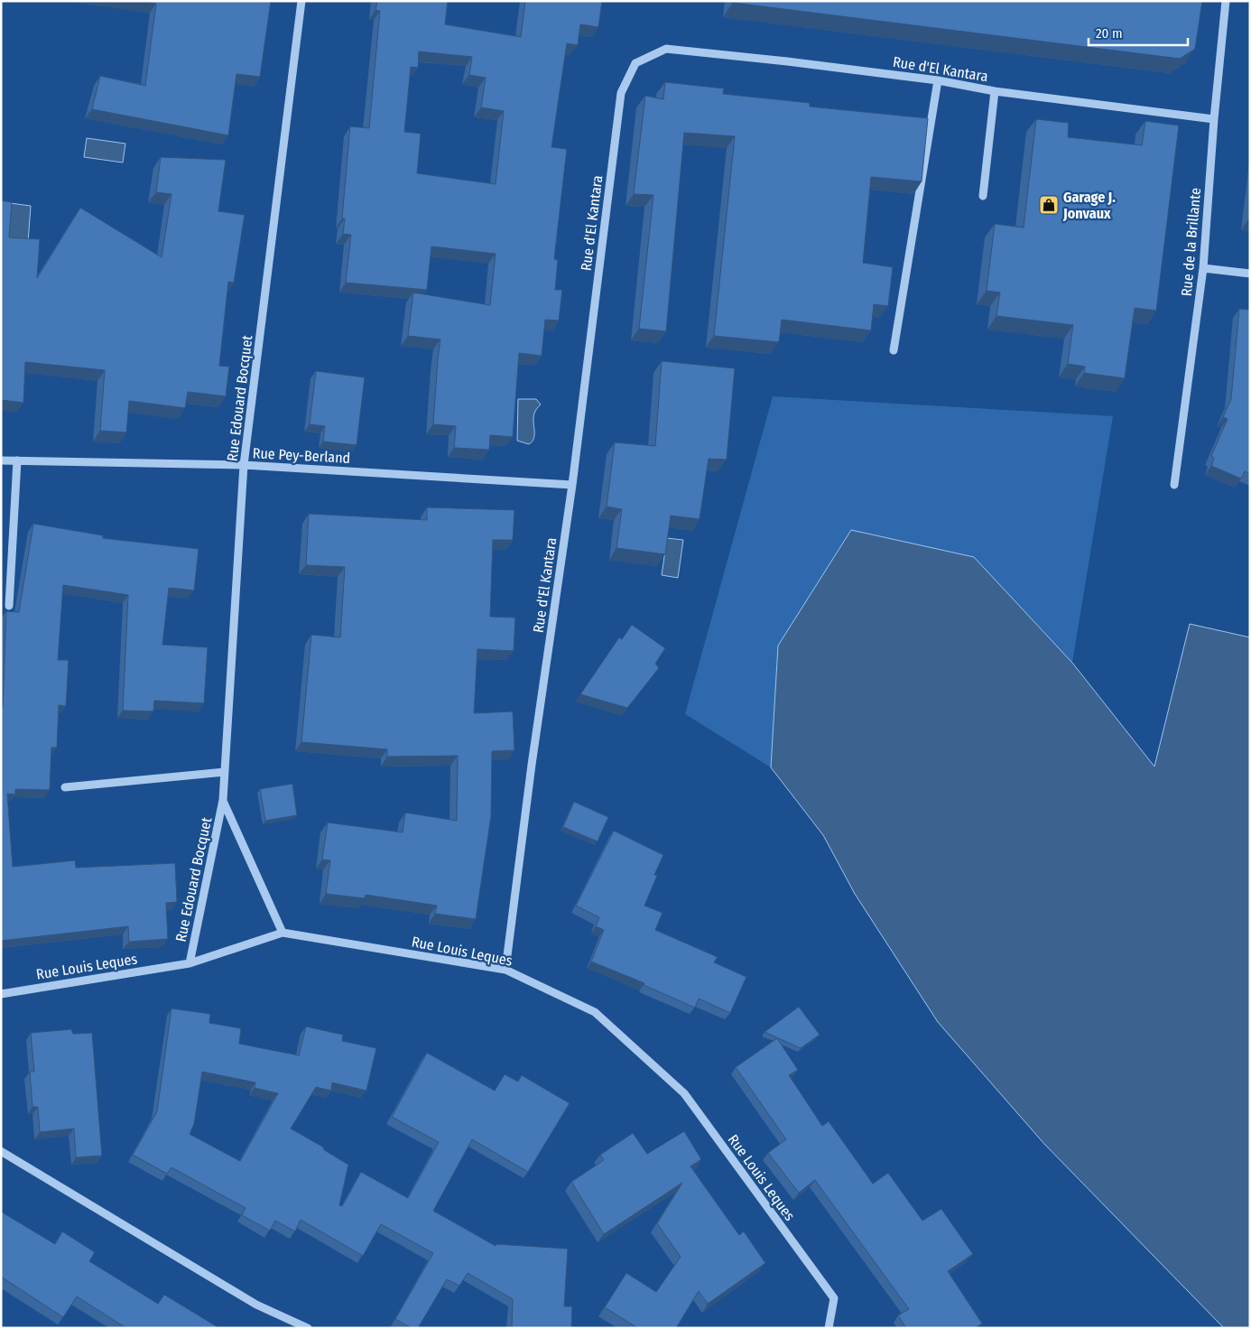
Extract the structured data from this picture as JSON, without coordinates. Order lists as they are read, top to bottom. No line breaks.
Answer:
{"streets":{"street":["Rue d'El Kantara","Rue de la Brillante","Rue Edouard Bocquet","Rue Pey-Berland","Rue Louis Leques"]},"crossings":[["Rue d'El Kantara","Rue de la Brillante"],["Rue d'El Kantara","Rue Pey-Berland"],["Rue d'El Kantara","Rue Louis Leques"],["Rue Edouard Bocquet","Rue Pey-Berland"],["Rue Edouard Bocquet","Rue Louis Leques"]],"places":{"shop":["Garage J. Jonvaux"]},"scale_bar":"20 m"}
